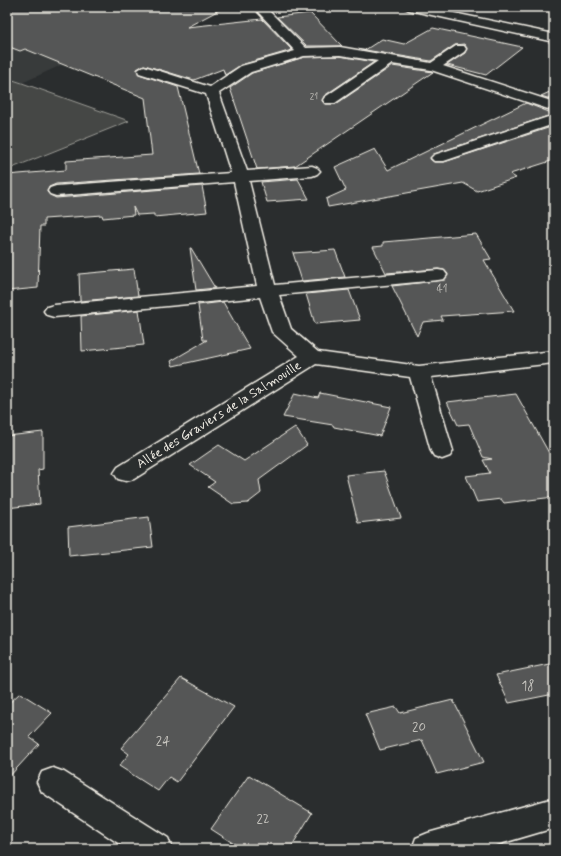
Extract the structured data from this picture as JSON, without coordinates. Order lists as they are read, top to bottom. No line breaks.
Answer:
{"streets":{"street":["Allée des Graviers de la Salmouille"]},"house_numbers":["21","41","18","20","24","22"]}
